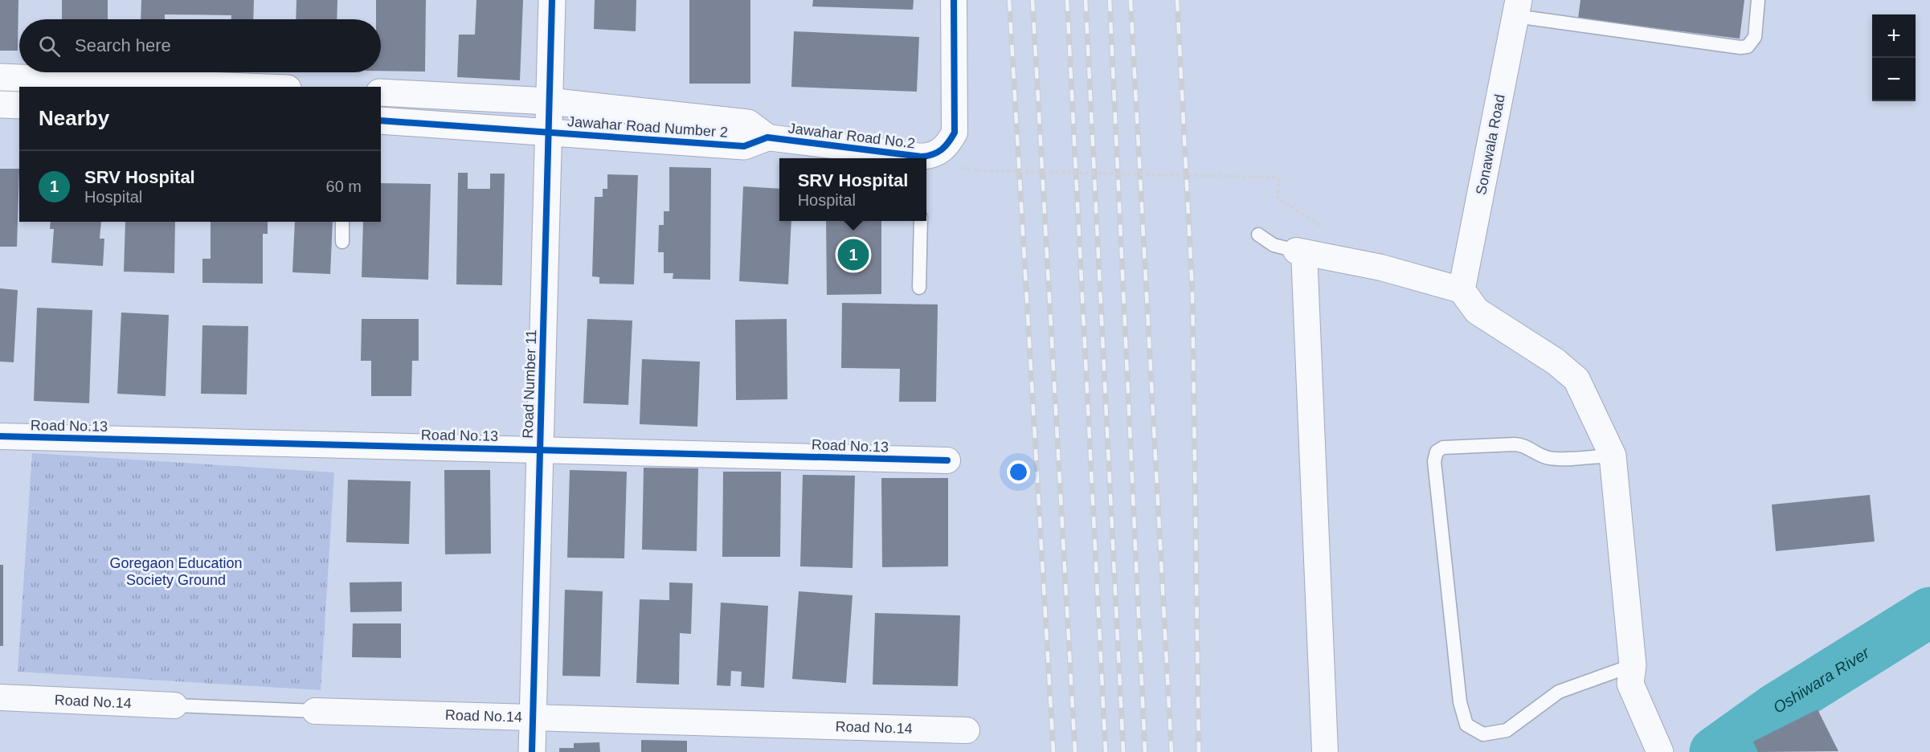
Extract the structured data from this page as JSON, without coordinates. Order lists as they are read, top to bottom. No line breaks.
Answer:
{"streets":{"street":["Jawahar Road Number 2","Jawahar Road No.2","Sonawala Road","Road Number 11","Road No.13","Road No.14"]},"crossings":[["Jawahar Road Number 2","Jawahar Road No.2"],["Jawahar Road Number 2","Road Number 11"],["Road Number 11","Road No.13"],["Road Number 11","Road No.14"]],"water":["Oshiwara River"],"parks":["Goregaon Education Society Ground"],"page":{"map_buttons":["+","−"],"search":"Search here","heading":"Nearby","list":[{"mark":"1","name":"SRV Hospital","note":"Hospital","value":"60 m"}],"popup":["SRV Hospital","Hospital"],"pins":"1"}}
